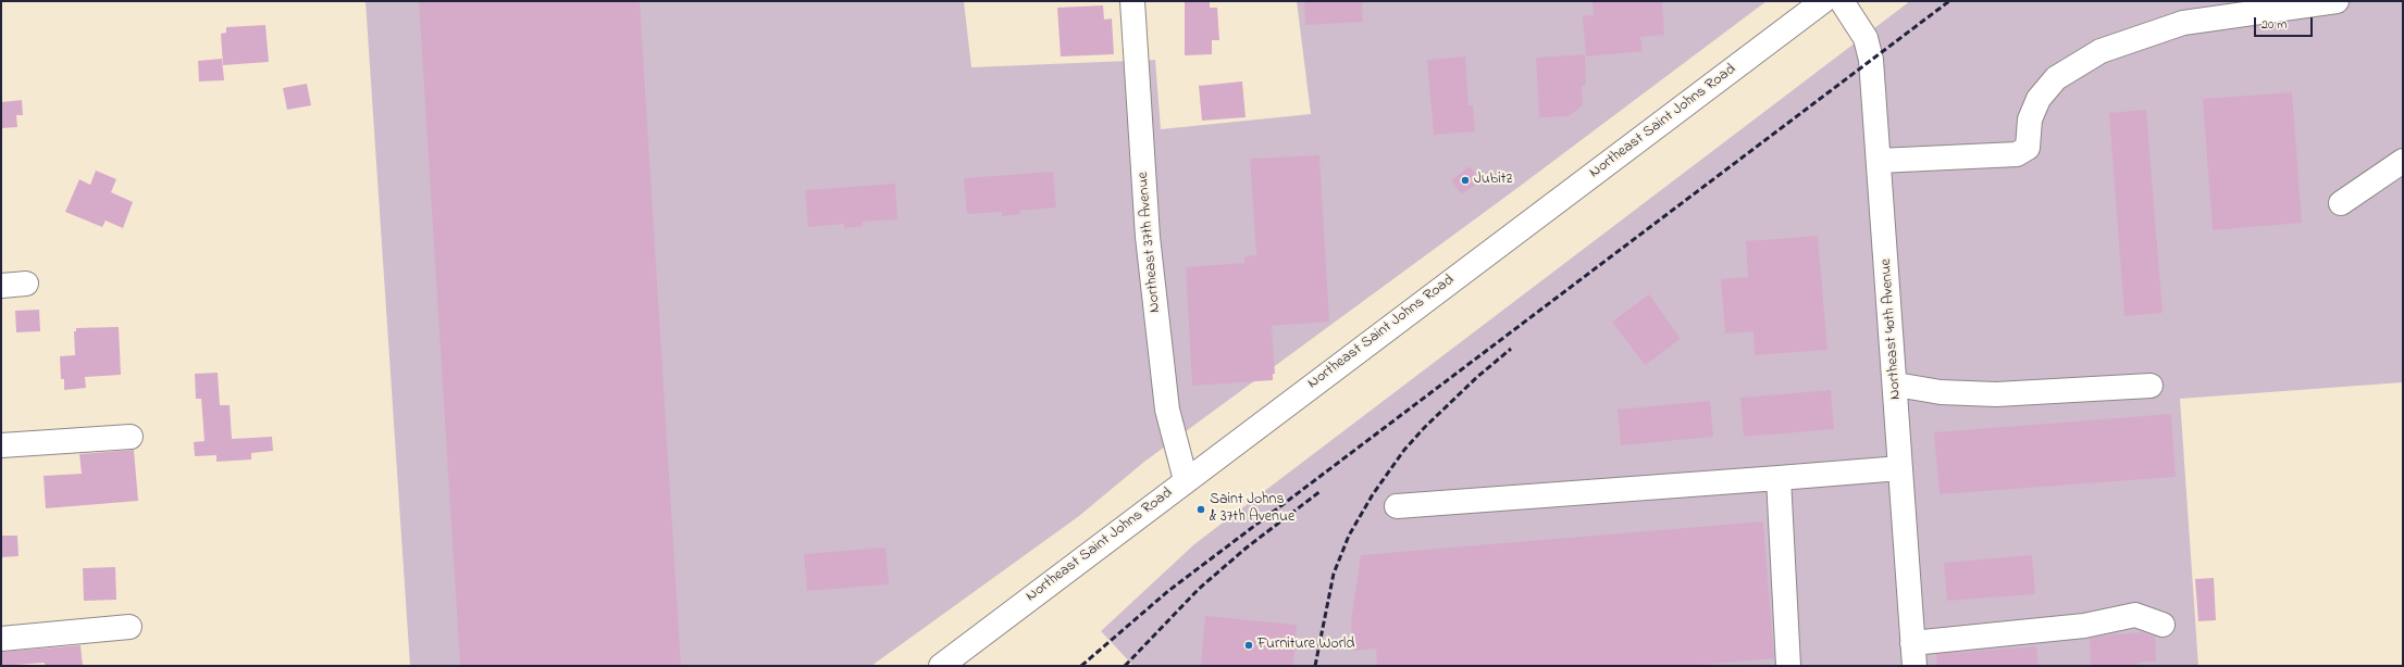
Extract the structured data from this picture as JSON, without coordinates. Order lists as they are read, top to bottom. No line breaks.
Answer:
{"streets":{"street":["Northeast Saint Johns Road","Northeast 37th Avenue","Northeast 40th Avenue"]},"crossings":[["Northeast Saint Johns Road","Northeast 37th Avenue"]],"places":["Jubitz","Saint Johns & 37th Avenue","Furniture World"],"scale_bar":"20 m"}
